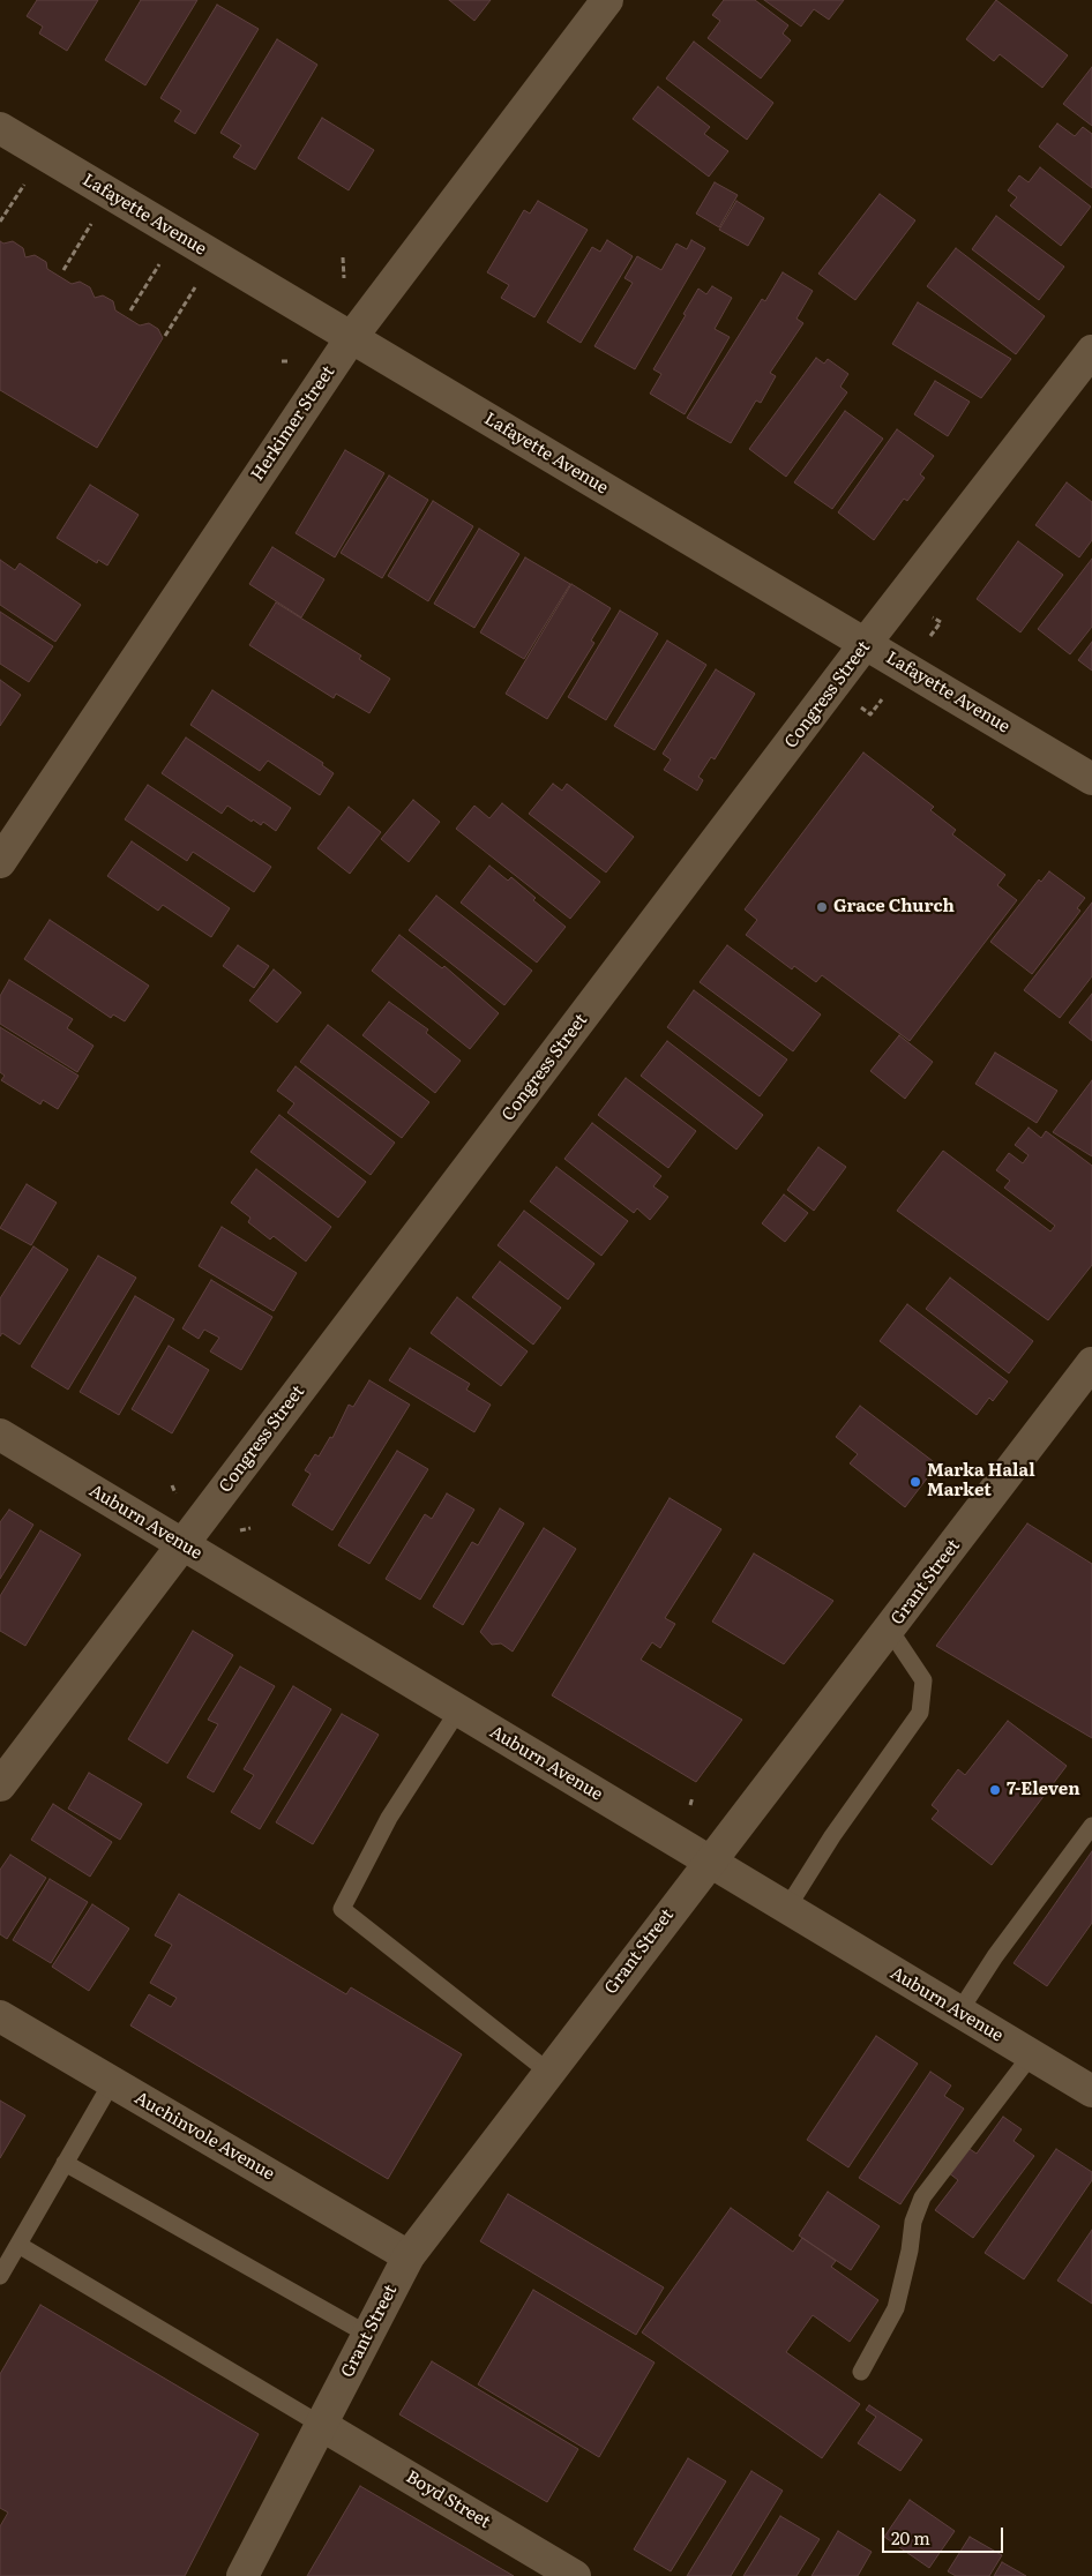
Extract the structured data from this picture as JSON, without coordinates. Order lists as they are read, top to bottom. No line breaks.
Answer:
{"streets":{"street":["Lafayette Avenue","Herkimer Street","Congress Street","Auburn Avenue","Grant Street","Auchinvole Avenue","Boyd Street"]},"crossings":[["Lafayette Avenue","Herkimer Street"],["Lafayette Avenue","Congress Street"],["Congress Street","Auburn Avenue"],["Auburn Avenue","Grant Street"],["Grant Street","Auchinvole Avenue"],["Grant Street","Boyd Street"]],"places":["Grace Church","Marka Halal Market","7-Eleven"],"scale_bar":"20 m"}
